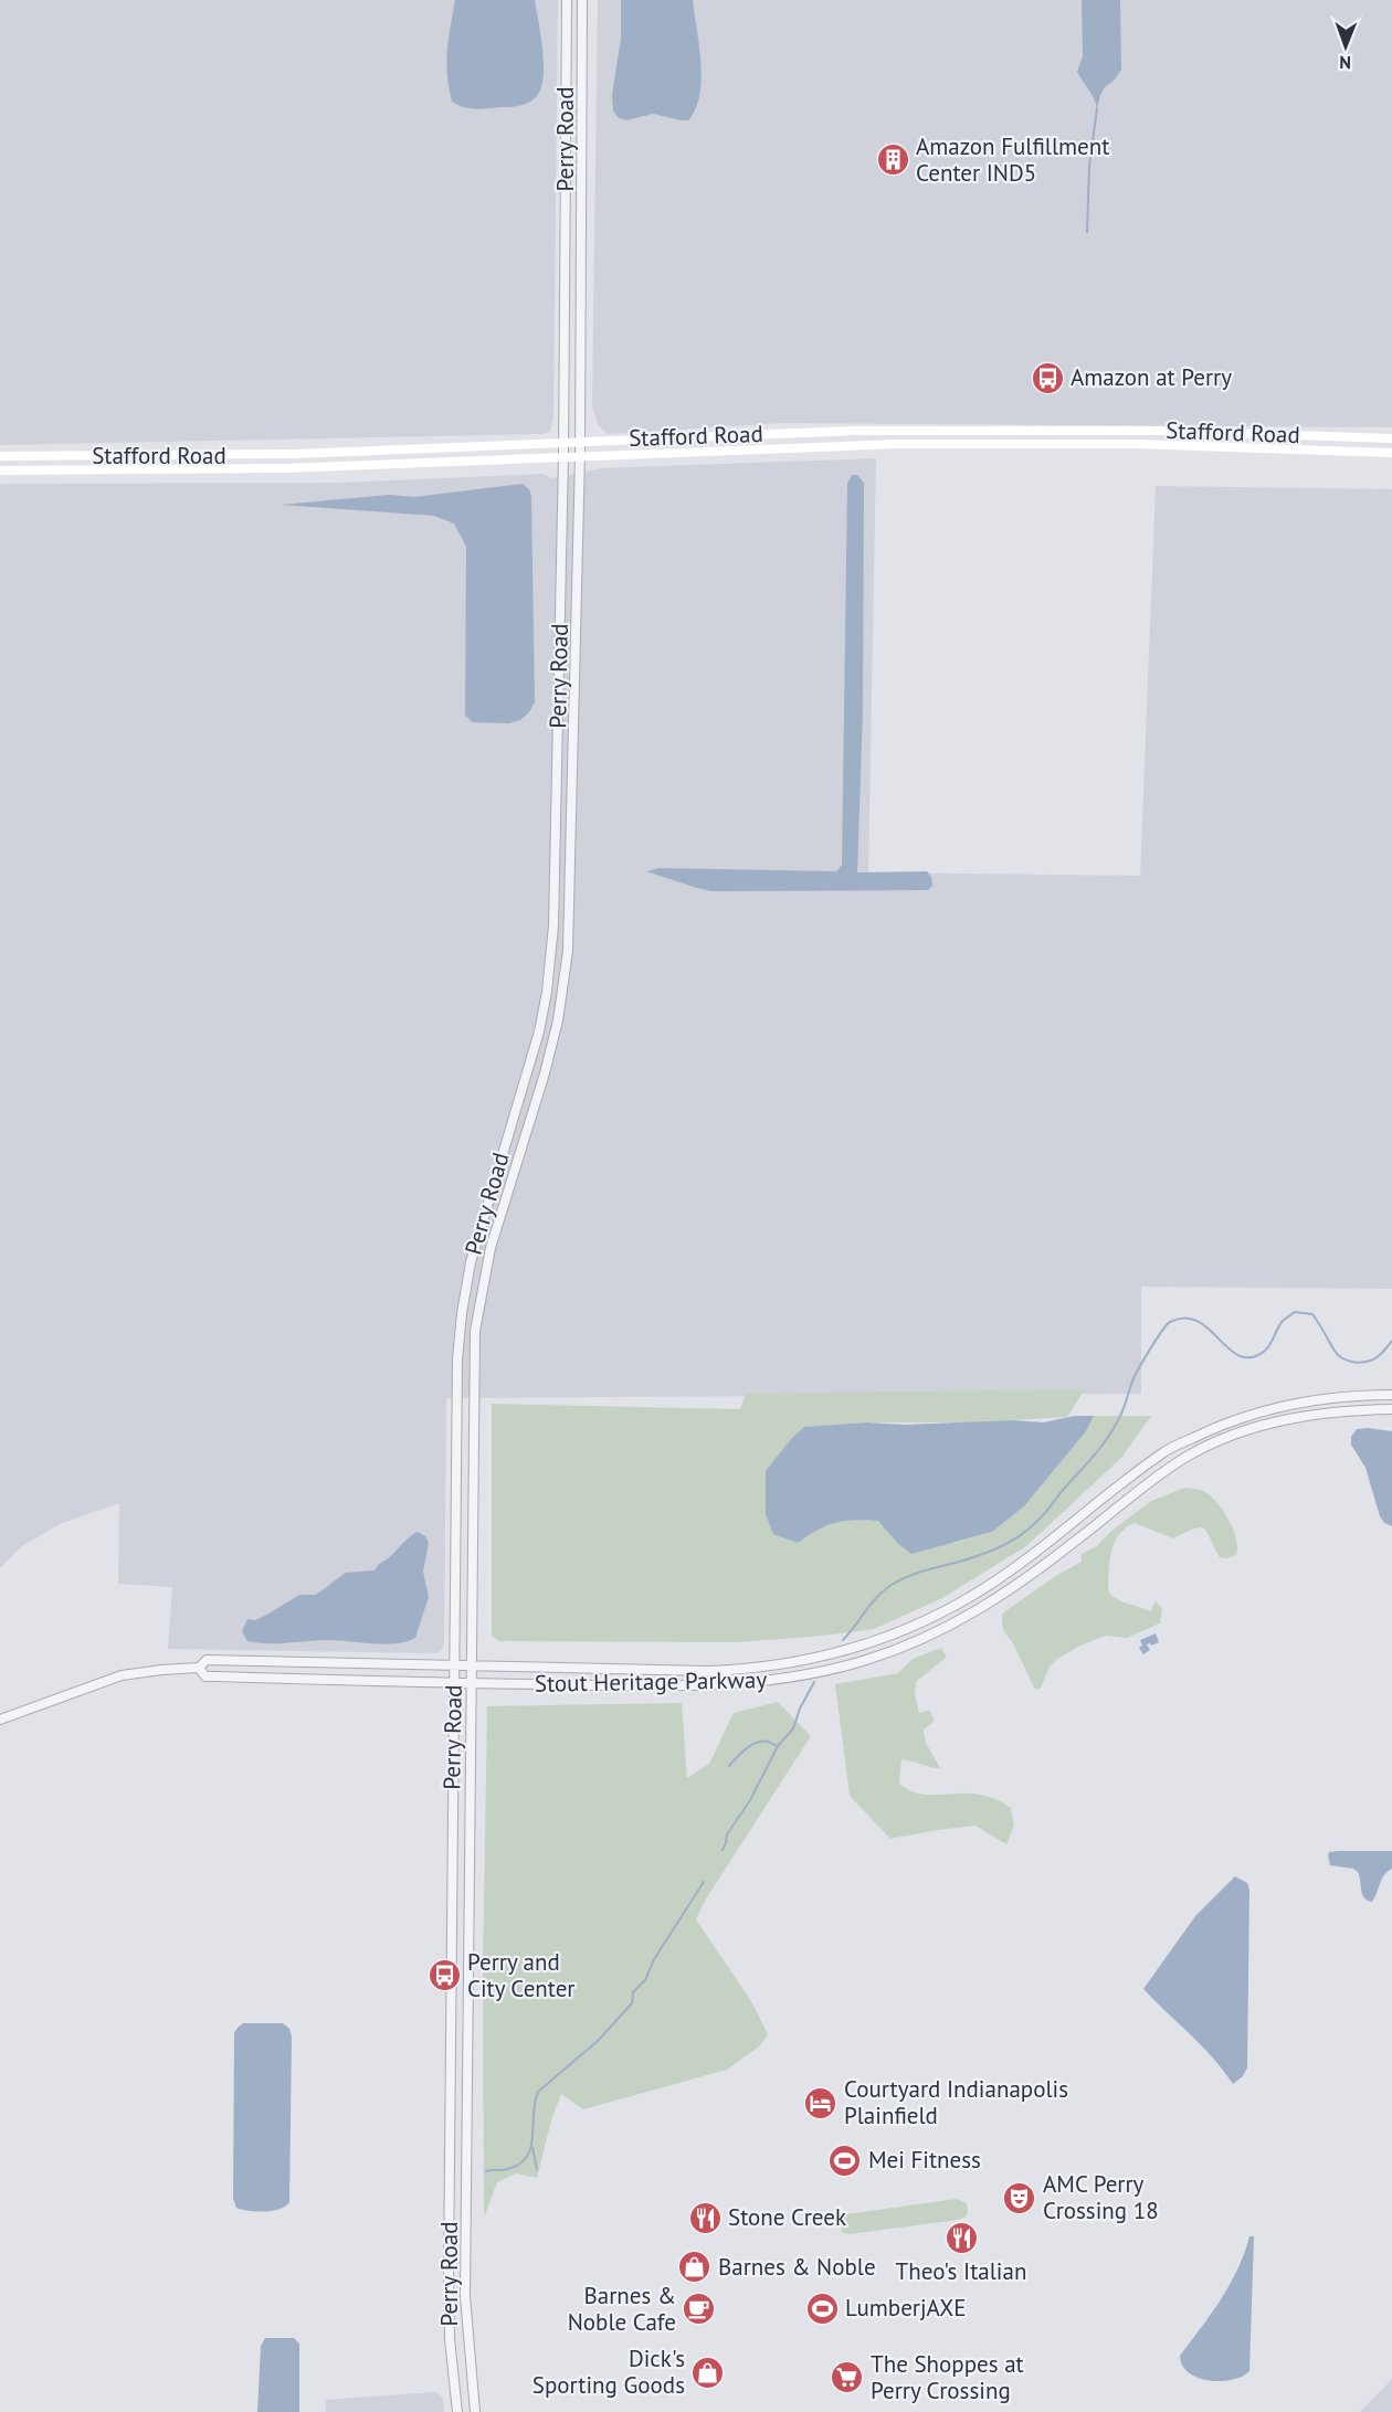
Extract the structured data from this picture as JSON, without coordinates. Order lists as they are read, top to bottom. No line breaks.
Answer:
{"streets":{"main road":["Stafford Road"],"street":["Perry Road","Stout Heritage Parkway"]},"crossings":[["Perry Road","Stafford Road"],["Perry Road","Stout Heritage Parkway"]],"places":{"building":["Amazon Fulfillment Center IND5"],"bus stop":["Amazon at Perry","Perry and City Center"],"hotel":["Courtyard Indianapolis Plainfield"],"sports":["Mei Fitness","LumberjAXE"],"theatre":["AMC Perry Crossing 18"],"restaurant":["Stone Creek","Theo's Italian"],"shop":["Barnes & Noble","Dick's Sporting Goods"],"cafe":["Barnes & Noble Cafe"],"supermarket":["The Shoppes at Perry Crossing"]},"north":"bottom"}
